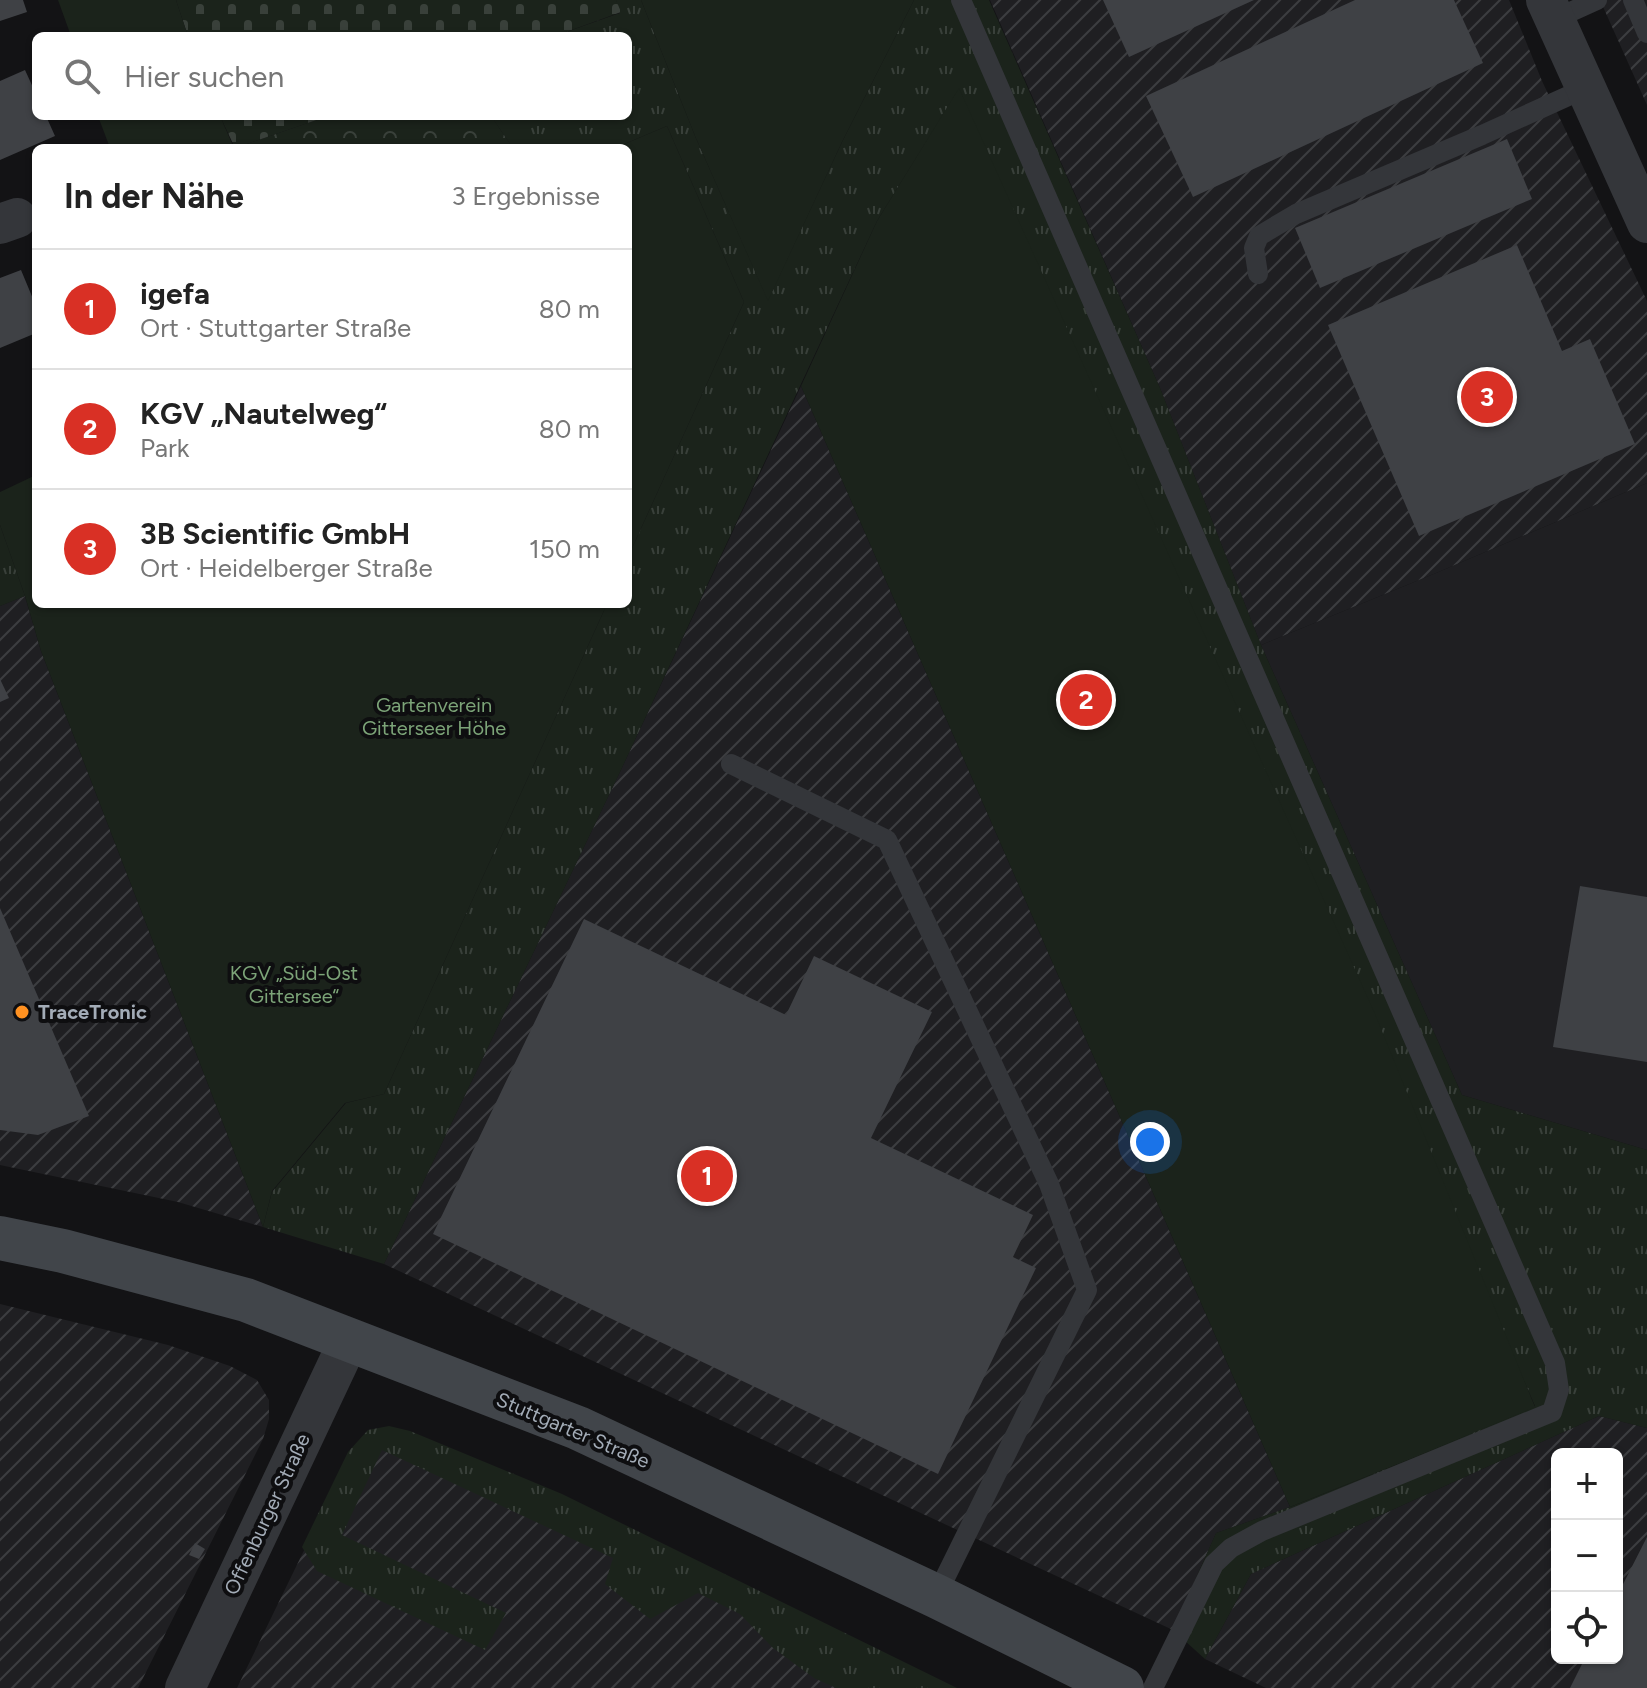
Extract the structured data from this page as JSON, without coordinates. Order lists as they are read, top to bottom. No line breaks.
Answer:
{"streets":{"main road":["Stuttgarter Straße"],"street":["Offenburger Straße"]},"crossings":[["Stuttgarter Straße","Offenburger Straße"]],"parks":["Gartenverein Gitterseer Höhe","KGV „Süd-Ost Gittersee“"],"places":["TraceTronic"],"page":{"search":"Hier suchen","heading":["In der Nähe","3 Ergebnisse"],"list":[{"mark":"1","name":"igefa","note":"Ort · Stuttgarter Straße","value":"80 m"},{"mark":"2","name":"KGV „Nautelweg“","note":"Park","value":"80 m"},{"mark":"3","name":"3B Scientific GmbH","note":"Ort · Heidelberger Straße","value":"150 m"}],"pins":["3","2","1"],"map_buttons":["+","−"]}}
